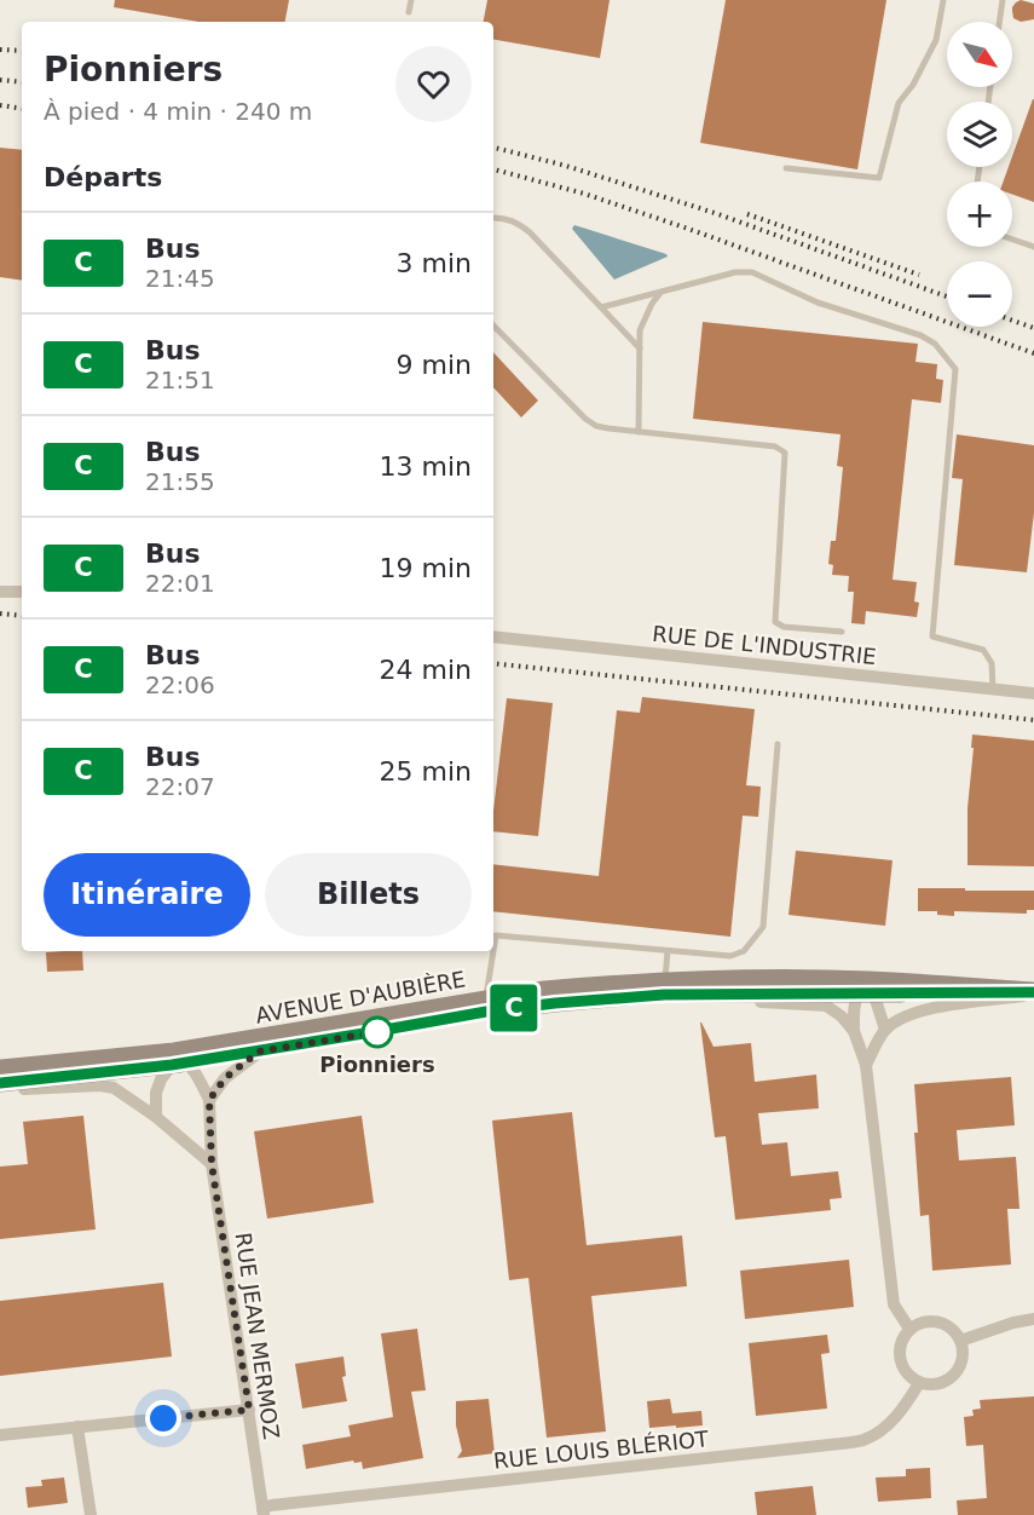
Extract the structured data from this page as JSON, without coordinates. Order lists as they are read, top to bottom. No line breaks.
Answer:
{"streets":{"main road":["AVENUE D'AUBIÈRE"],"street":["RUE DE L'INDUSTRIE","RUE JEAN MERMOZ","RUE LOUIS BLÉRIOT"]},"crossings":[["AVENUE D'AUBIÈRE","RUE JEAN MERMOZ"],["RUE JEAN MERMOZ","RUE LOUIS BLÉRIOT"]],"places":["Pionniers"],"lines":["bus line C"],"north":"bottom right","page":{"on_map":"C","map_buttons":["+","−"],"heading":[["Pionniers","À pied · 4 min · 240 m"],"Départs"],"list":[{"mark":"C","name":"Bus","note":"21:45","value":"3 min"},{"mark":"C","name":"Bus","note":"21:51","value":"9 min"},{"mark":"C","name":"Bus","note":"21:55","value":"13 min"},{"mark":"C","name":"Bus","note":"22:01","value":"19 min"},{"mark":"C","name":"Bus","note":"22:06","value":"24 min"},{"mark":"C","name":"Bus","note":"22:07","value":"25 min"}],"buttons":["Itinéraire","Billets"]}}
